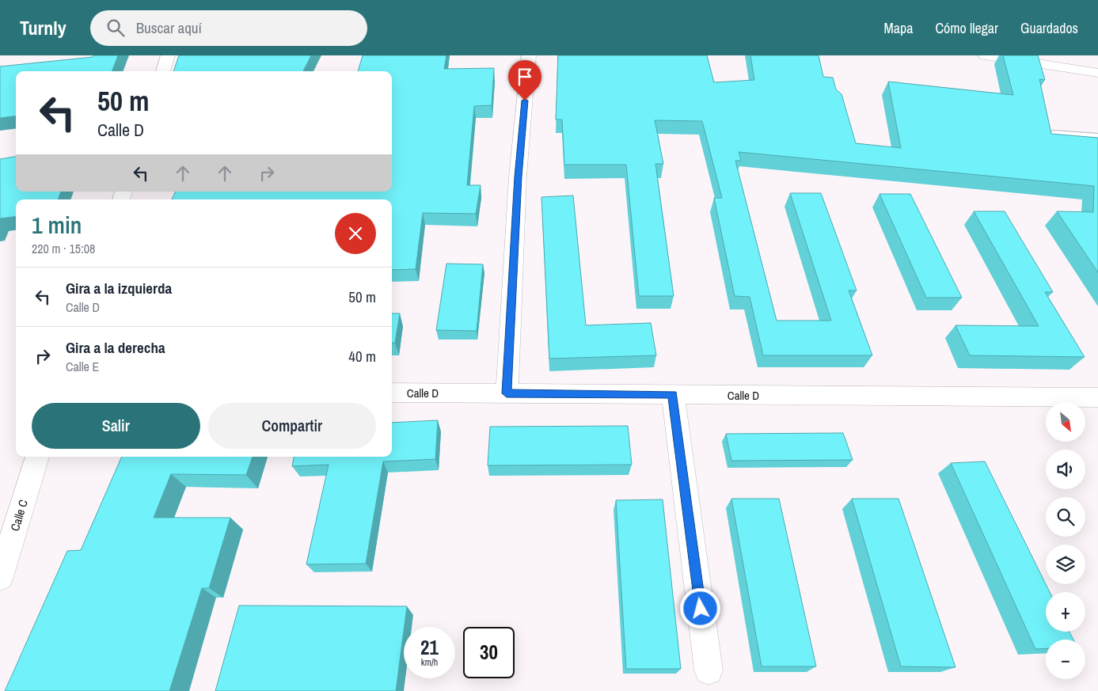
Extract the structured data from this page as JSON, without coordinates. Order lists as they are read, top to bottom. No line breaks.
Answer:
{"streets":{"street":["Calle D","Calle C"]},"north":"bottom right","page":{"header":"Turnly","search":"Buscar aquí","nav":["Mapa","Cómo llegar","Guardados"],"turn":["50 m","Calle D"],"heading":["1 min","220 m · 15:08"],"list":[{"name":"Gira a la izquierda","note":"Calle D","value":"50 m"},{"name":"Gira a la derecha","note":"Calle E","value":"40 m"}],"buttons":["Salir","Compartir"],"map_buttons":["+","−"],"speed":"21 km/h","limit":"30"}}
